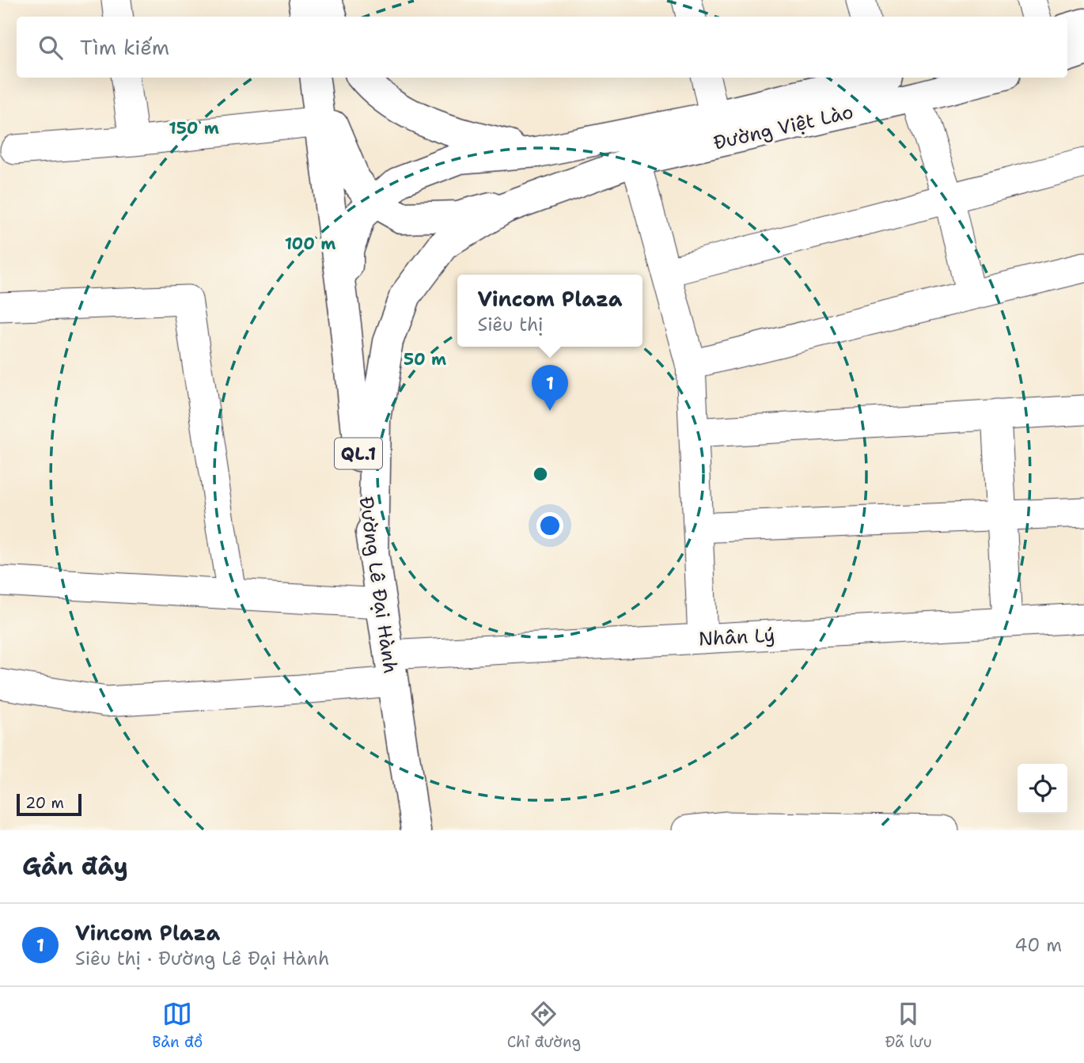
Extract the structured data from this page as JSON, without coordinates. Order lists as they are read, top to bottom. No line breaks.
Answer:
{"streets":{"main road":["Đường Việt Lào","QL.1","Đường Lê Đại Hành"],"street":["Nhân Lý"]},"crossings":[["Đường Việt Lào","Đường Lê Đại Hành"],["Đường Lê Đại Hành","Nhân Lý"]],"scale_bar":"20 m","page":{"search":"Tìm kiếm","popup":["Vincom Plaza","Siêu thị"],"pins":"1","scale":"20 m","heading":"Gần đây","list":[{"mark":"1","name":"Vincom Plaza","note":"Siêu thị · Đường Lê Đại Hành","value":"40 m"}],"nav":["Bản đồ","Chỉ đường","Đã lưu"]},"rings":["150 m","100 m","50 m"]}
